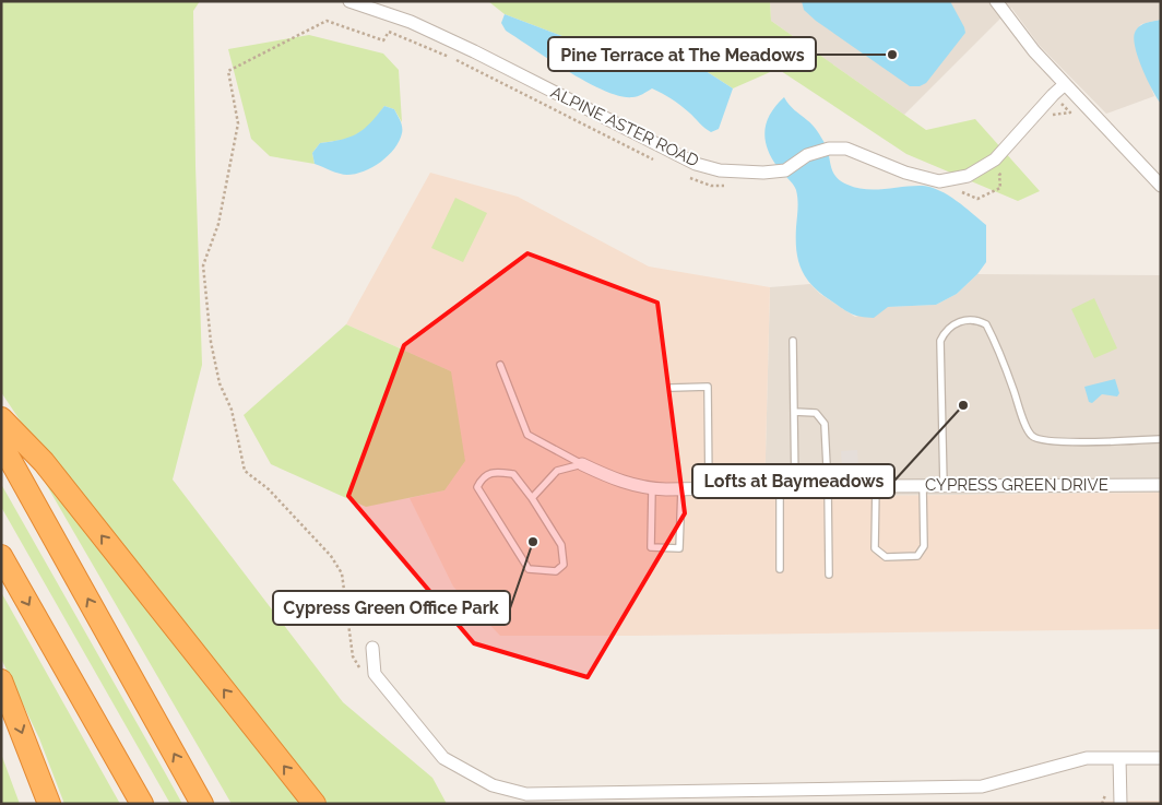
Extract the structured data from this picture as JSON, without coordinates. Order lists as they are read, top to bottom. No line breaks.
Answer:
{"streets":{"street":["ALPINE ASTER ROAD","CYPRESS GREEN DRIVE"]},"places":["Pine Terrace at The Meadows","Lofts at Baymeadows","Cypress Green Office Park"]}
